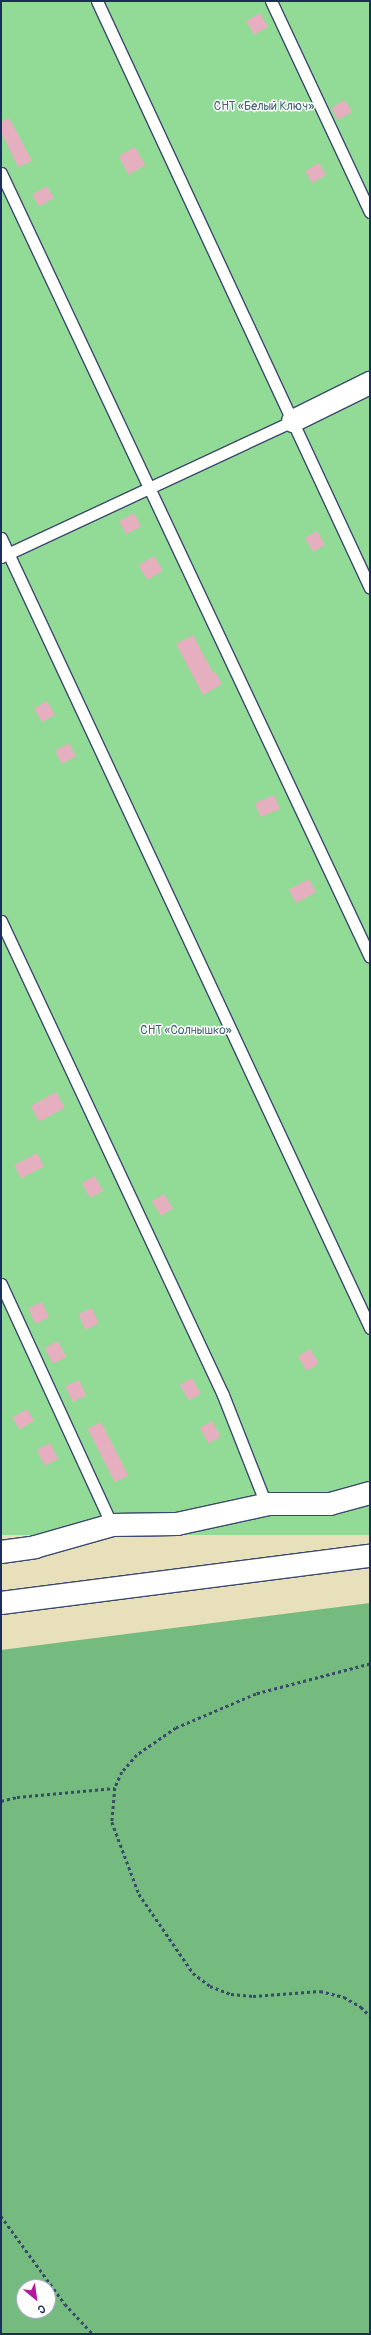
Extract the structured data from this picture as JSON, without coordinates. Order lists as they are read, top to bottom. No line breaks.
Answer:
{"parks":["СНТ «Белый Ключ»","СНТ «Солнышко»"],"north":"bottom right"}
